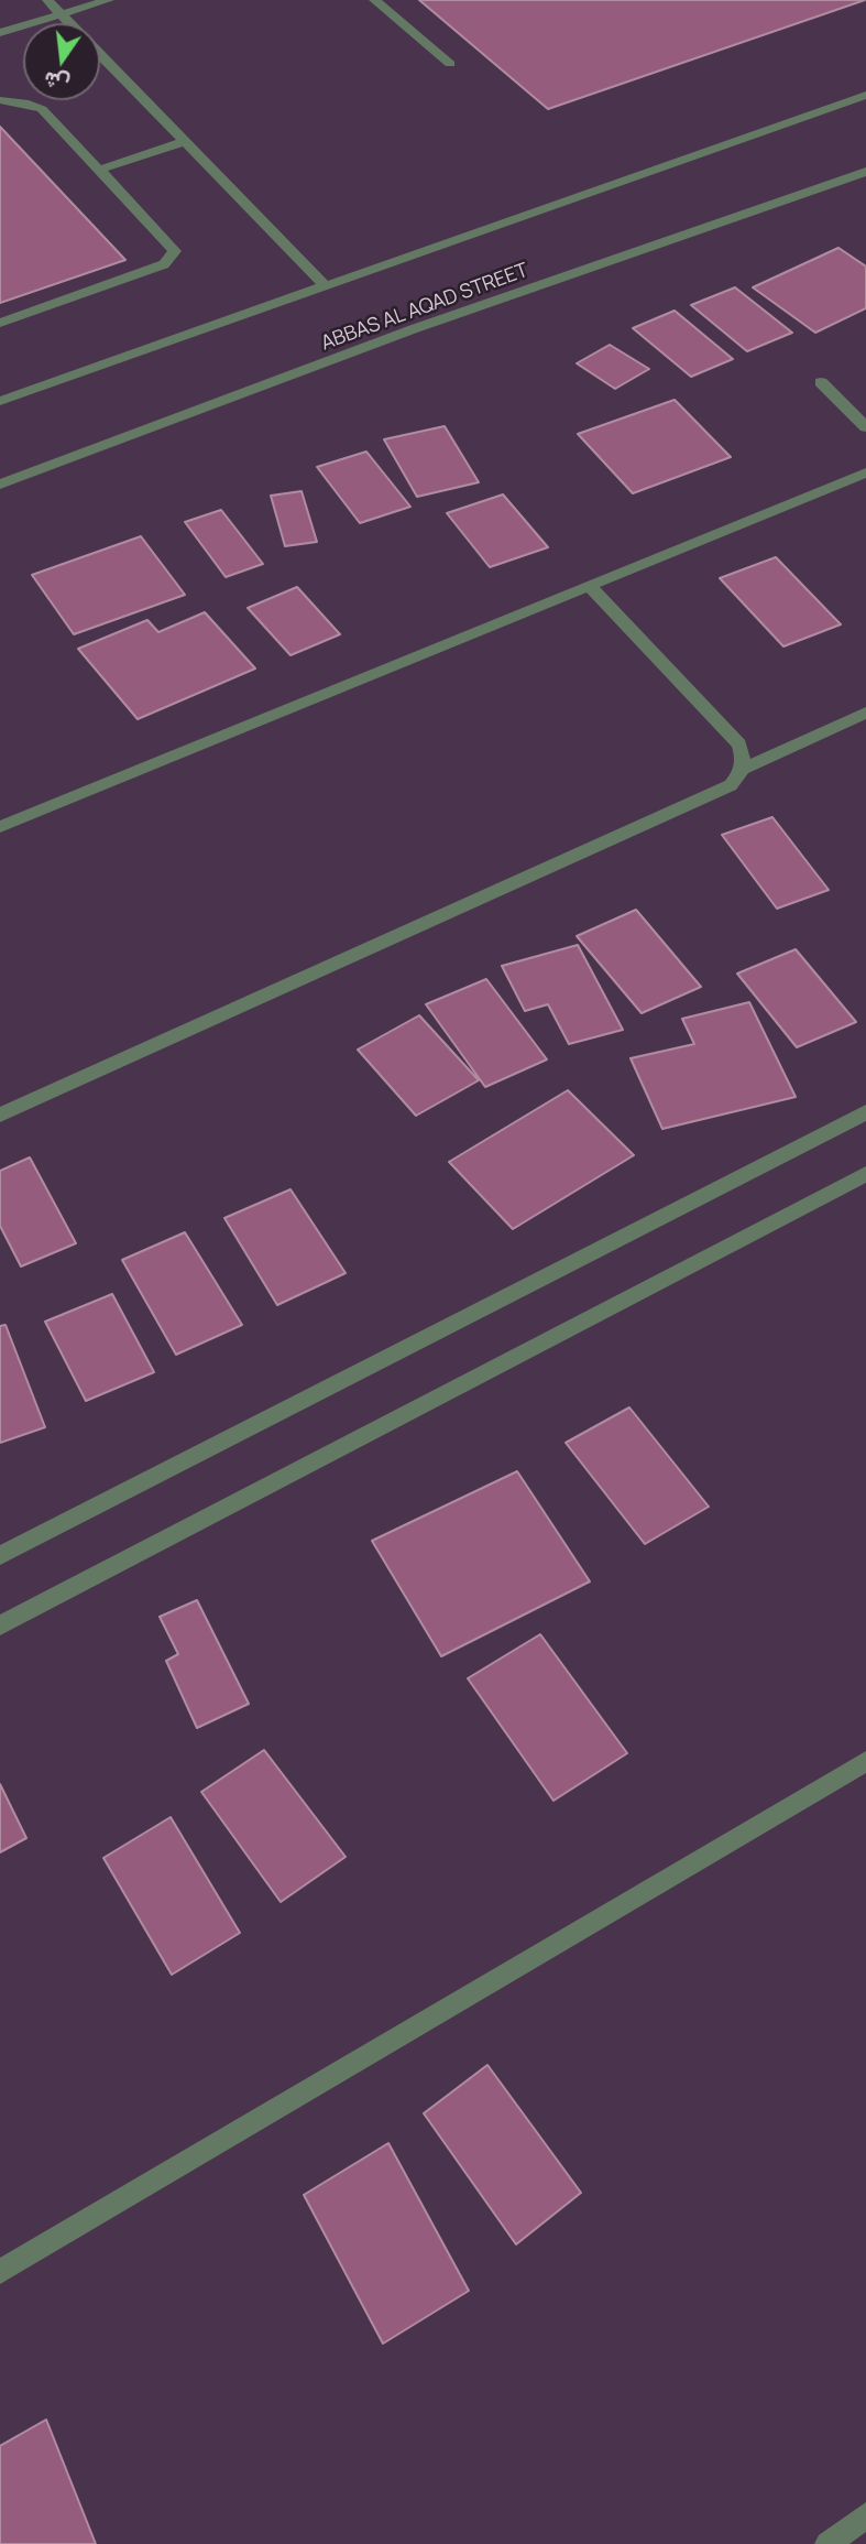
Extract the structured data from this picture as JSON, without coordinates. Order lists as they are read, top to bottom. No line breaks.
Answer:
{"streets":{"street":["ABBAS AL AQAD STREET"]},"north":"bottom"}
